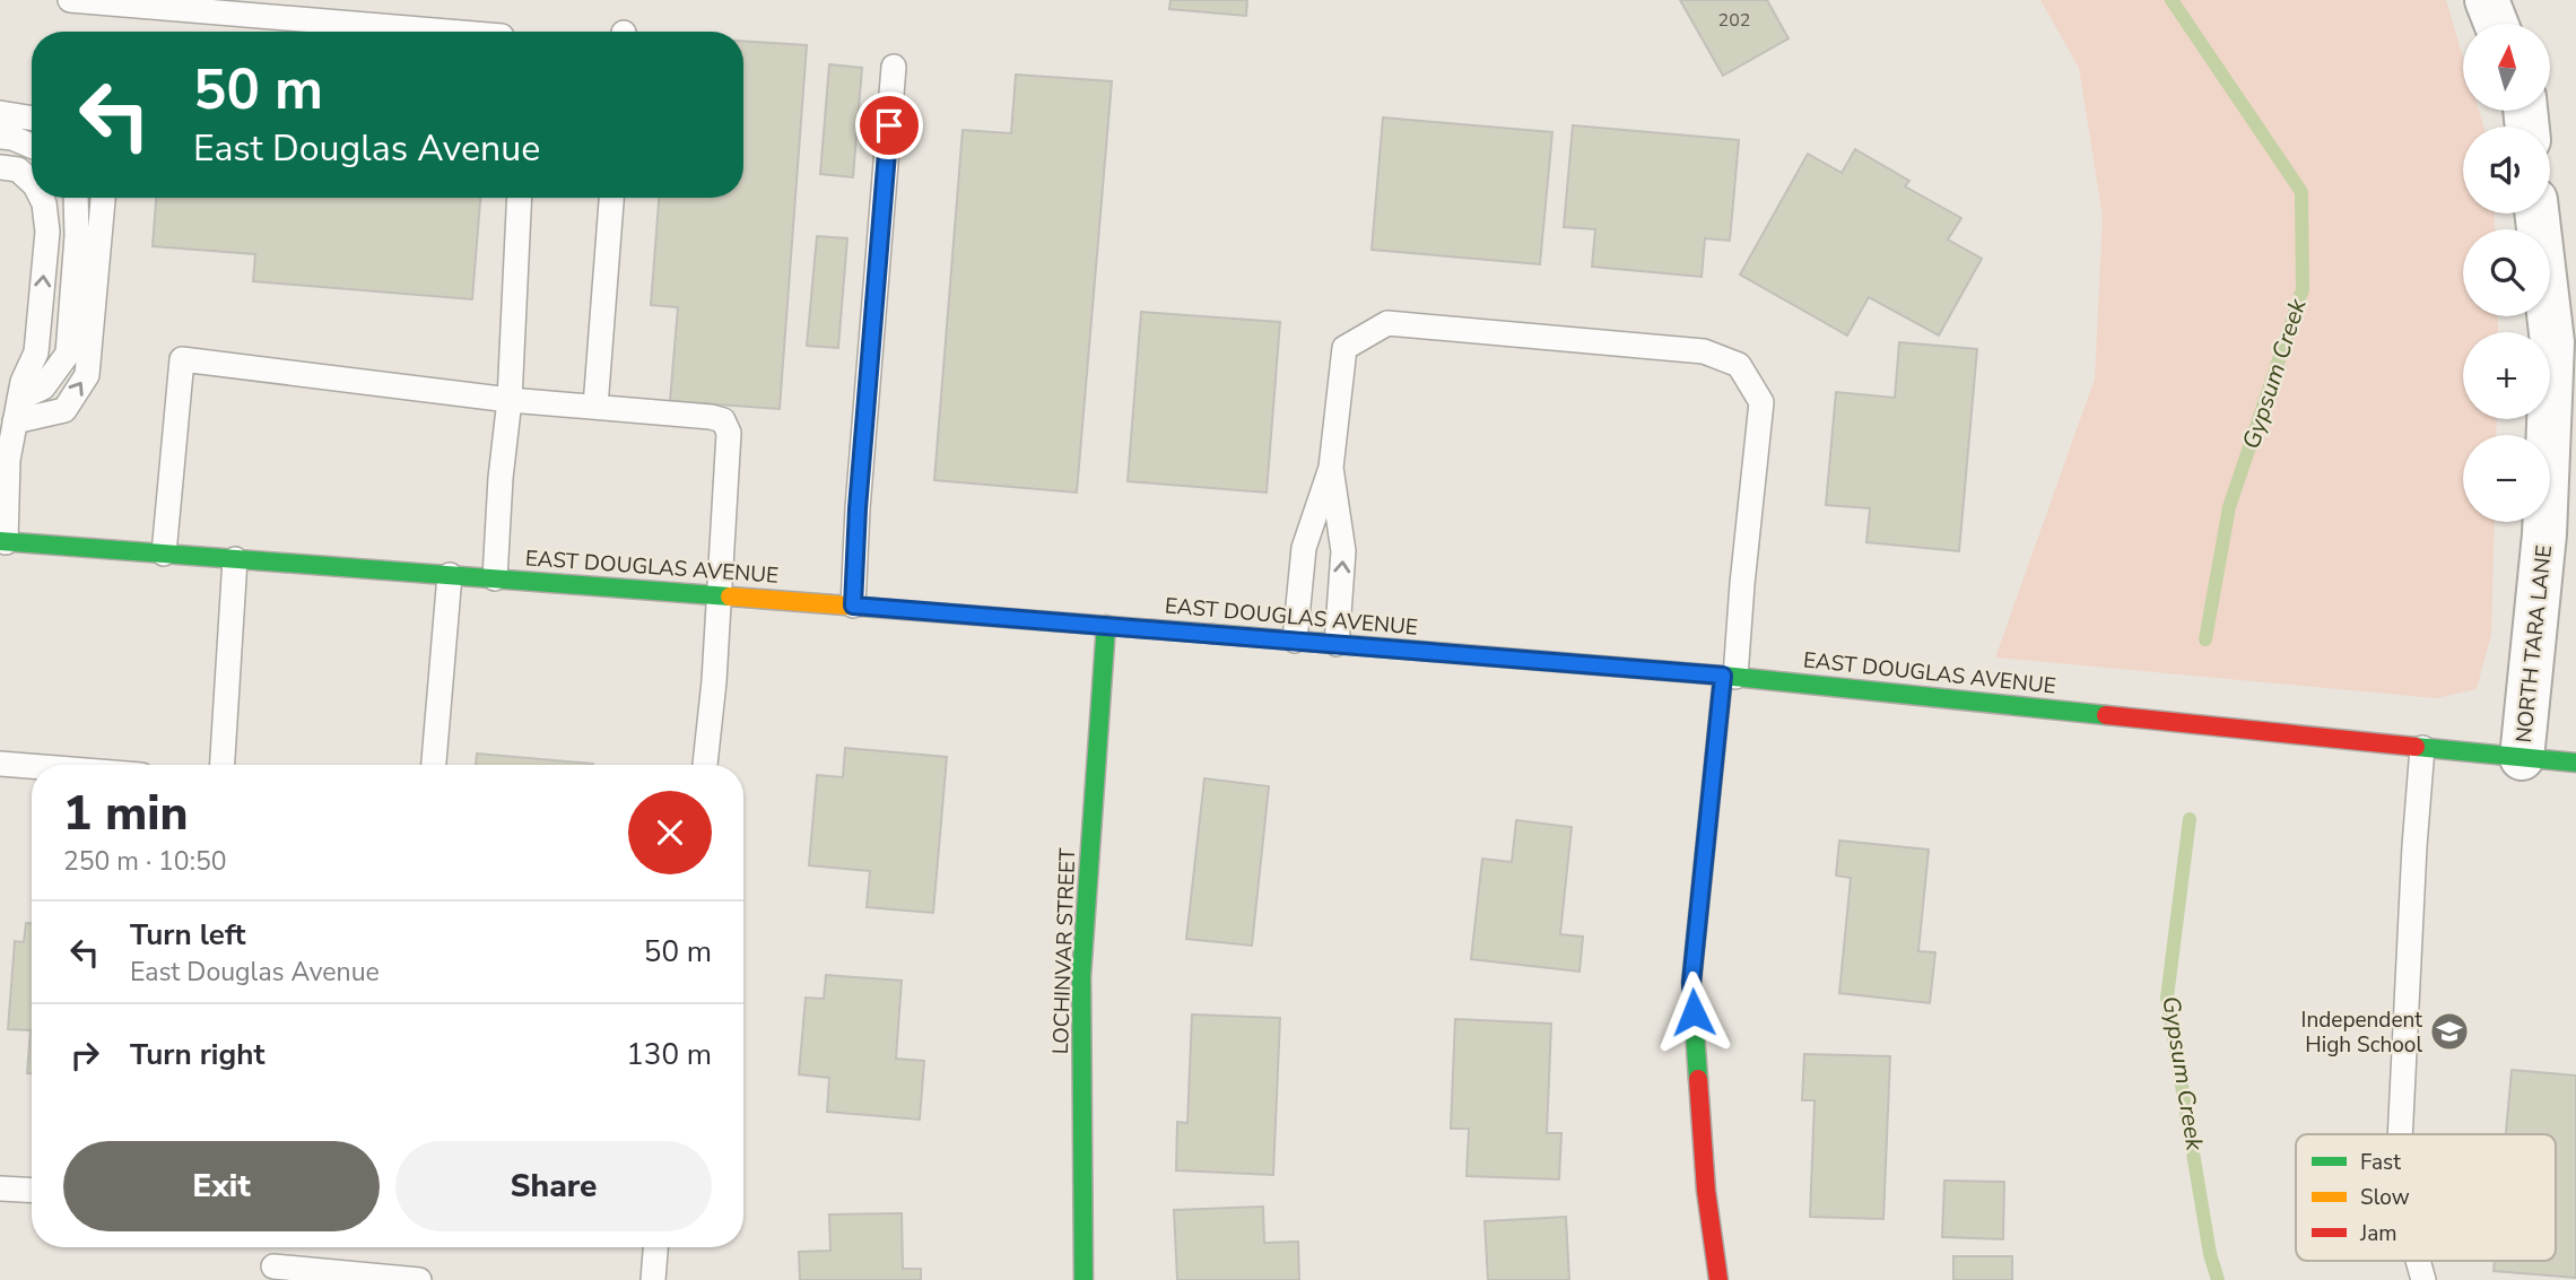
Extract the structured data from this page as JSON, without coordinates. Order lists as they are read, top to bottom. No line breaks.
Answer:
{"streets":{"street":["EAST DOUGLAS AVENUE","NORTH TARA LANE","LOCHINVAR STREET"]},"crossings":[["EAST DOUGLAS AVENUE","NORTH TARA LANE"],["EAST DOUGLAS AVENUE","LOCHINVAR STREET"]],"water":["Gypsum Creek"],"places":{"school or university":["Independent High School"]},"house_numbers":["202"],"legend":["Fast","Slow","Jam"],"north":"top","page":{"map_buttons":["+","−"],"turn":["50 m","East Douglas Avenue"],"heading":["1 min","250 m · 10:50"],"list":[{"name":"Turn left","note":"East Douglas Avenue","value":"50 m"},{"name":"Turn right","value":"130 m"}],"buttons":["Exit","Share"]}}
